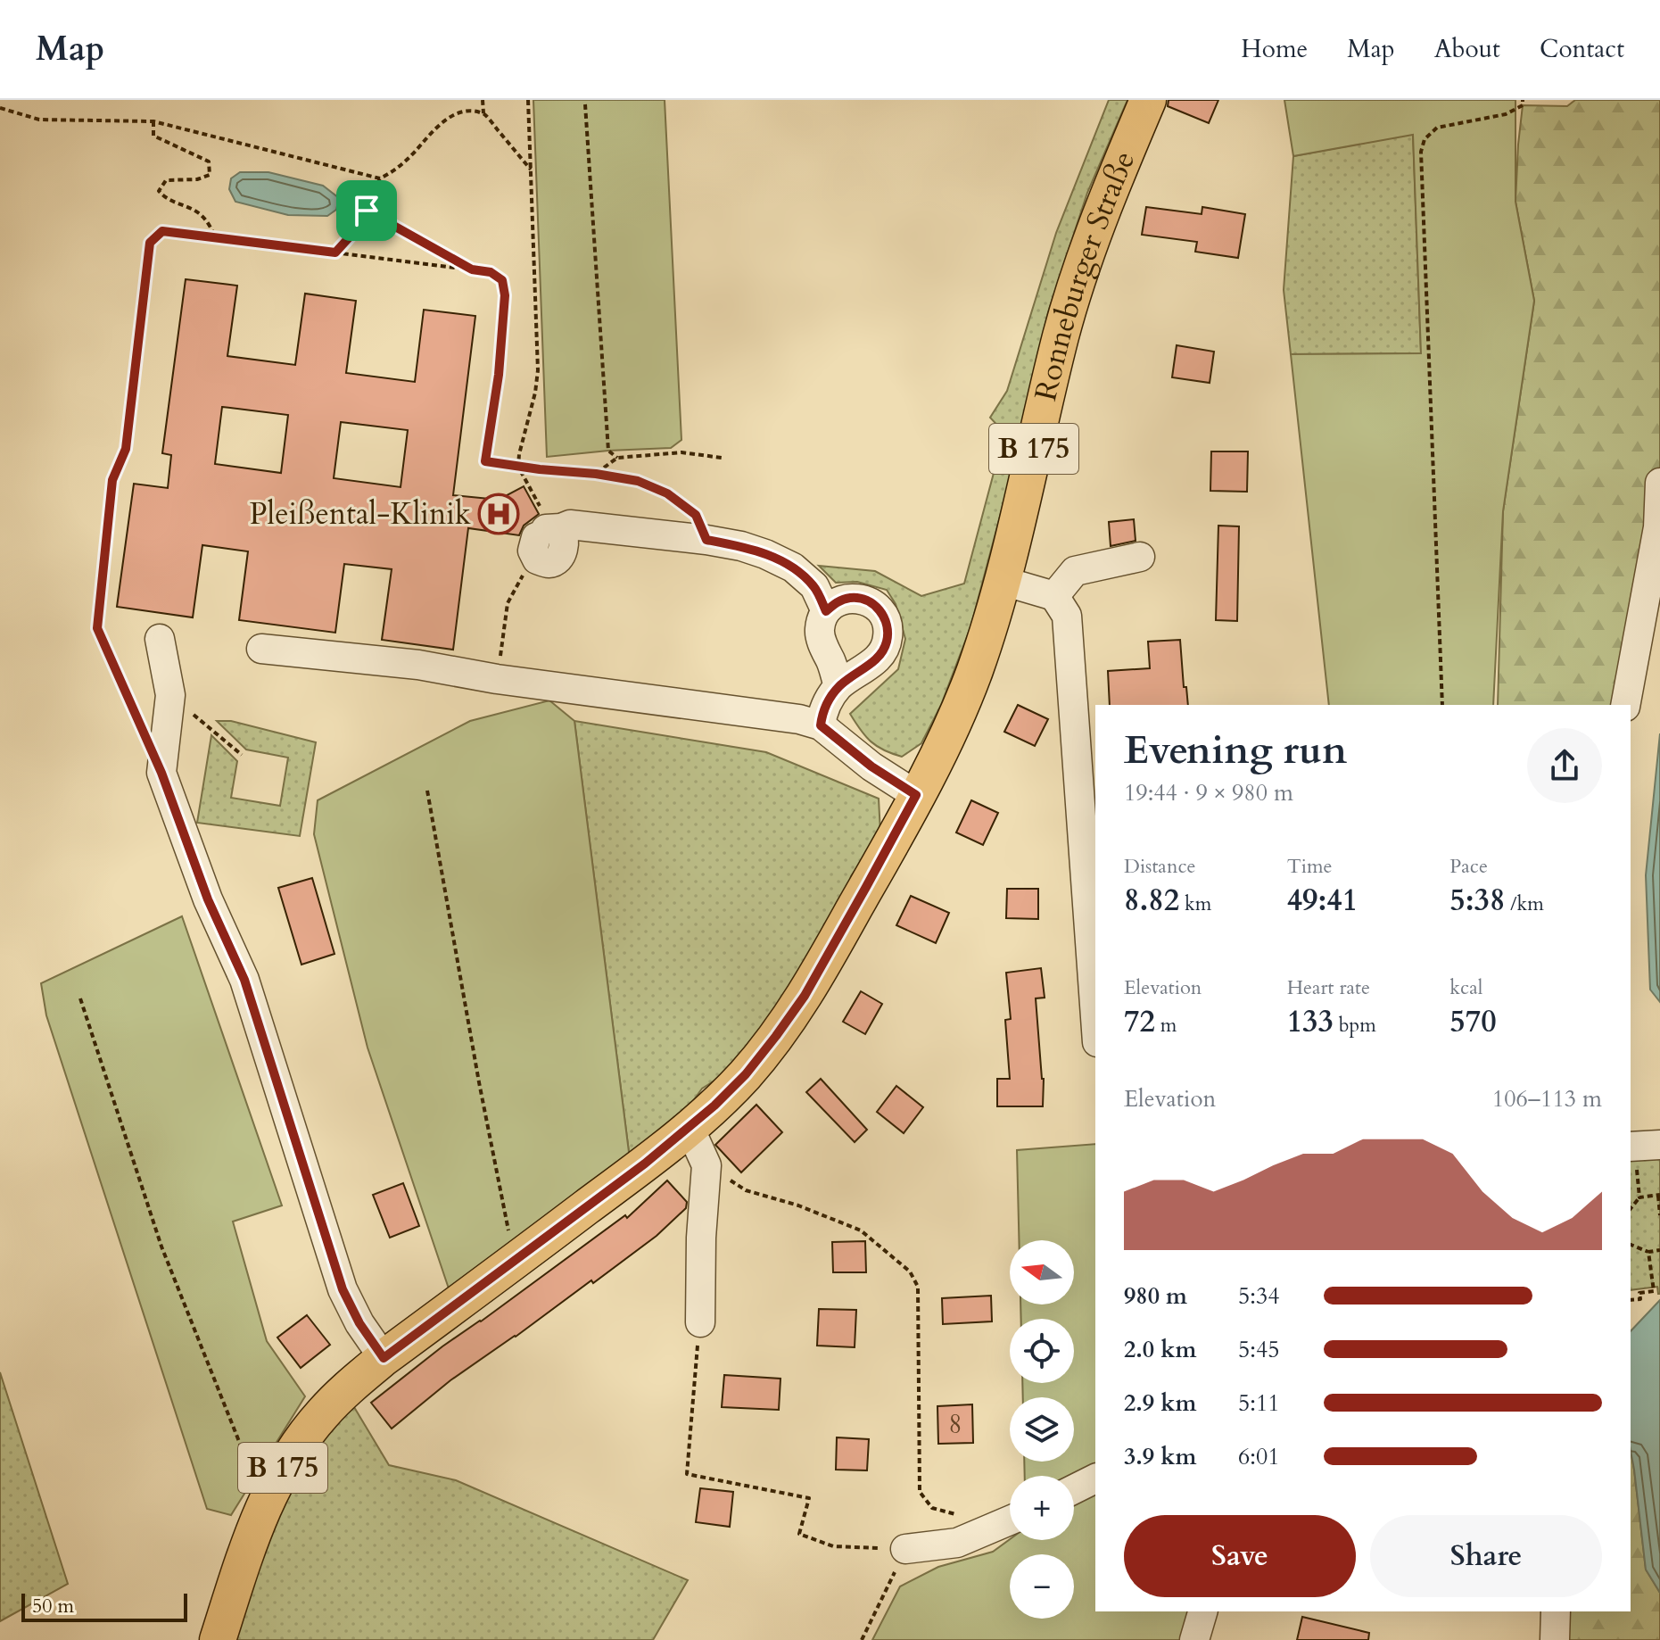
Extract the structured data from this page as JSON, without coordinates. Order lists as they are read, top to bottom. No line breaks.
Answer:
{"streets":{"main road":["Ronneburger Straße","B 175"]},"places":{"hospital":["Pleißental-Klinik"]},"house_numbers":["8"],"scale_bar":"50 m","north":"left","page":{"header":"Map","nav":["Home","Map","About","Contact"],"heading":["Evening run","19:44 · 9 × 980 m"],"stats":[["Distance","8.82 km"],["Time","49:41"],["Pace","5:38 /km"],["Elevation","72 m"],["Heart rate","133 bpm"],["kcal","570"]],"chart":["Elevation","106–113 m"],"map_buttons":["+","−"],"list":[{"name":"980 m","note":"5:34"},{"name":"2.0 km","note":"5:45"},{"name":"2.9 km","note":"5:11"},{"name":"3.9 km","note":"6:01"}],"buttons":["Save","Share"],"scale":"50 m"}}
